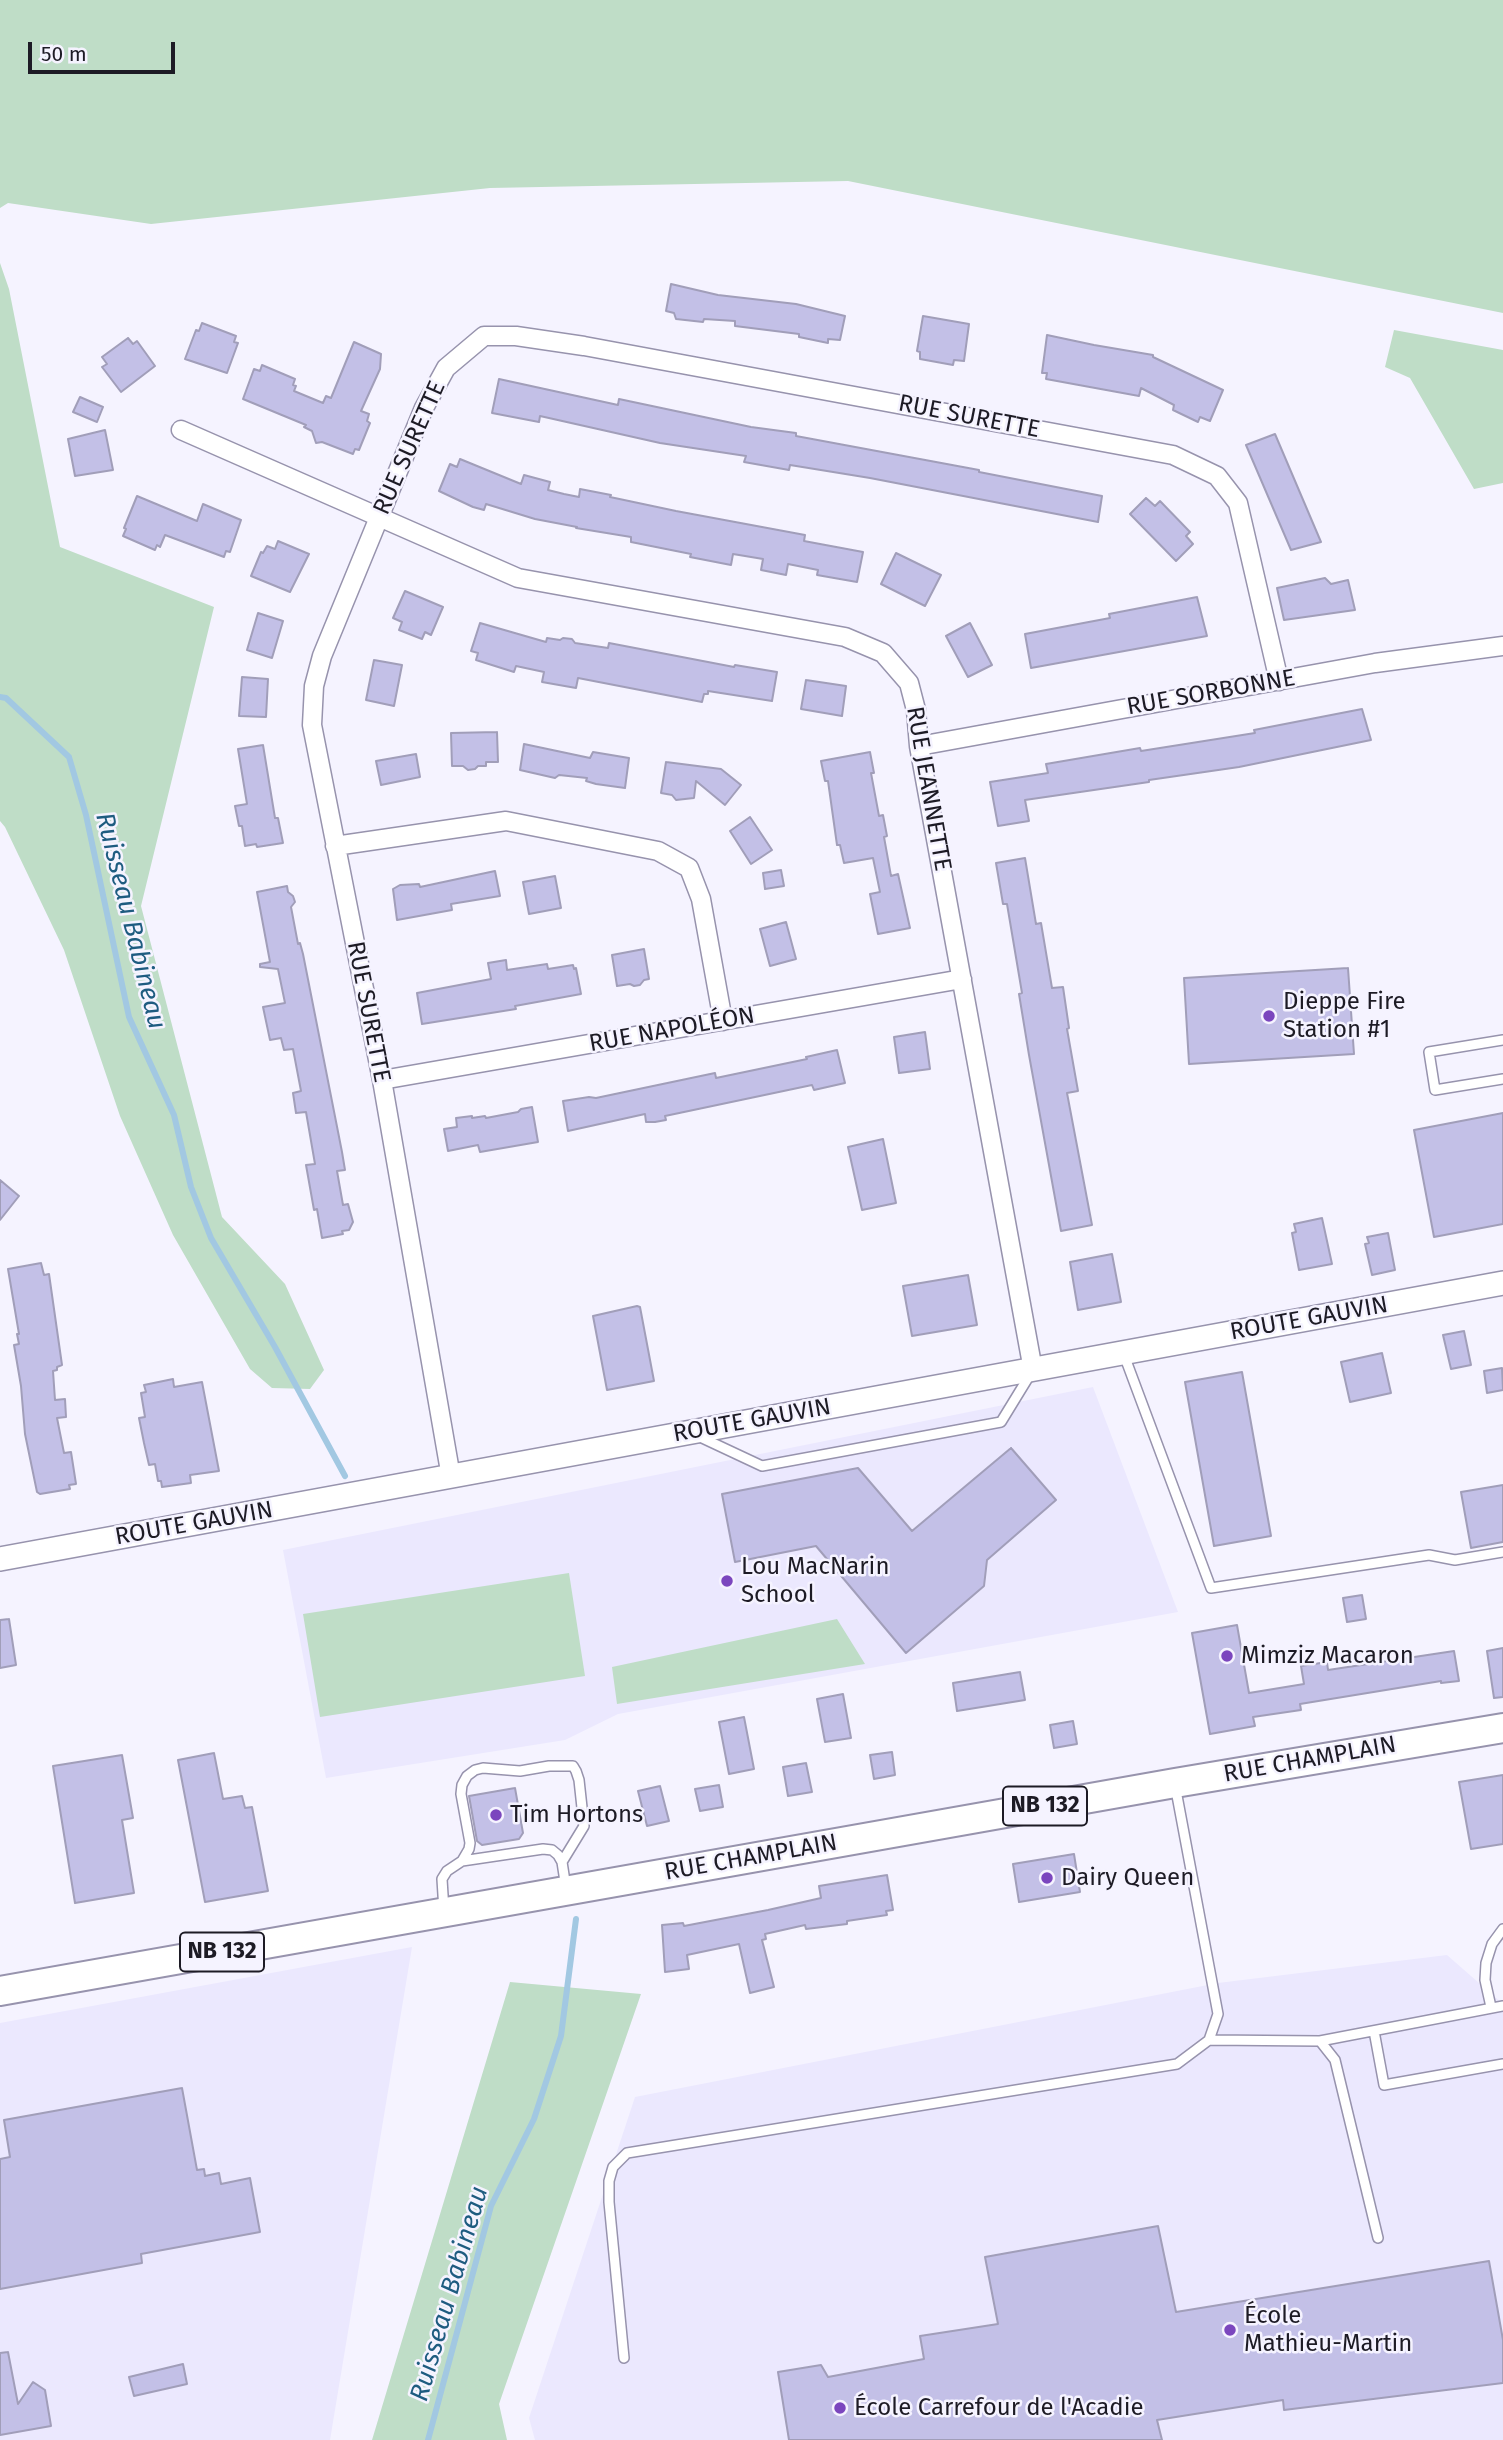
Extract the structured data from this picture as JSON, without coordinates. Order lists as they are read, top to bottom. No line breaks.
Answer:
{"streets":{"main road":["RUE CHAMPLAIN","NB 132"],"street":["RUE SURETTE","RUE SORBONNE","RUE JEANNETTE","RUE NAPOLÉON","ROUTE GAUVIN"]},"crossings":[["RUE SURETTE","RUE SORBONNE"],["RUE SURETTE","RUE JEANNETTE"],["RUE SURETTE","RUE NAPOLÉON"],["RUE SURETTE","ROUTE GAUVIN"],["RUE SORBONNE","RUE JEANNETTE"],["RUE JEANNETTE","RUE NAPOLÉON"],["RUE JEANNETTE","ROUTE GAUVIN"]],"water":["Ruisseau Babineau"],"places":["Dieppe Fire Station #1","Lou MacNarin School","Mimziz Macaron","Tim Hortons","Dairy Queen","École Mathieu-Martin","École Carrefour de l'Acadie"],"scale_bar":"50 m"}
